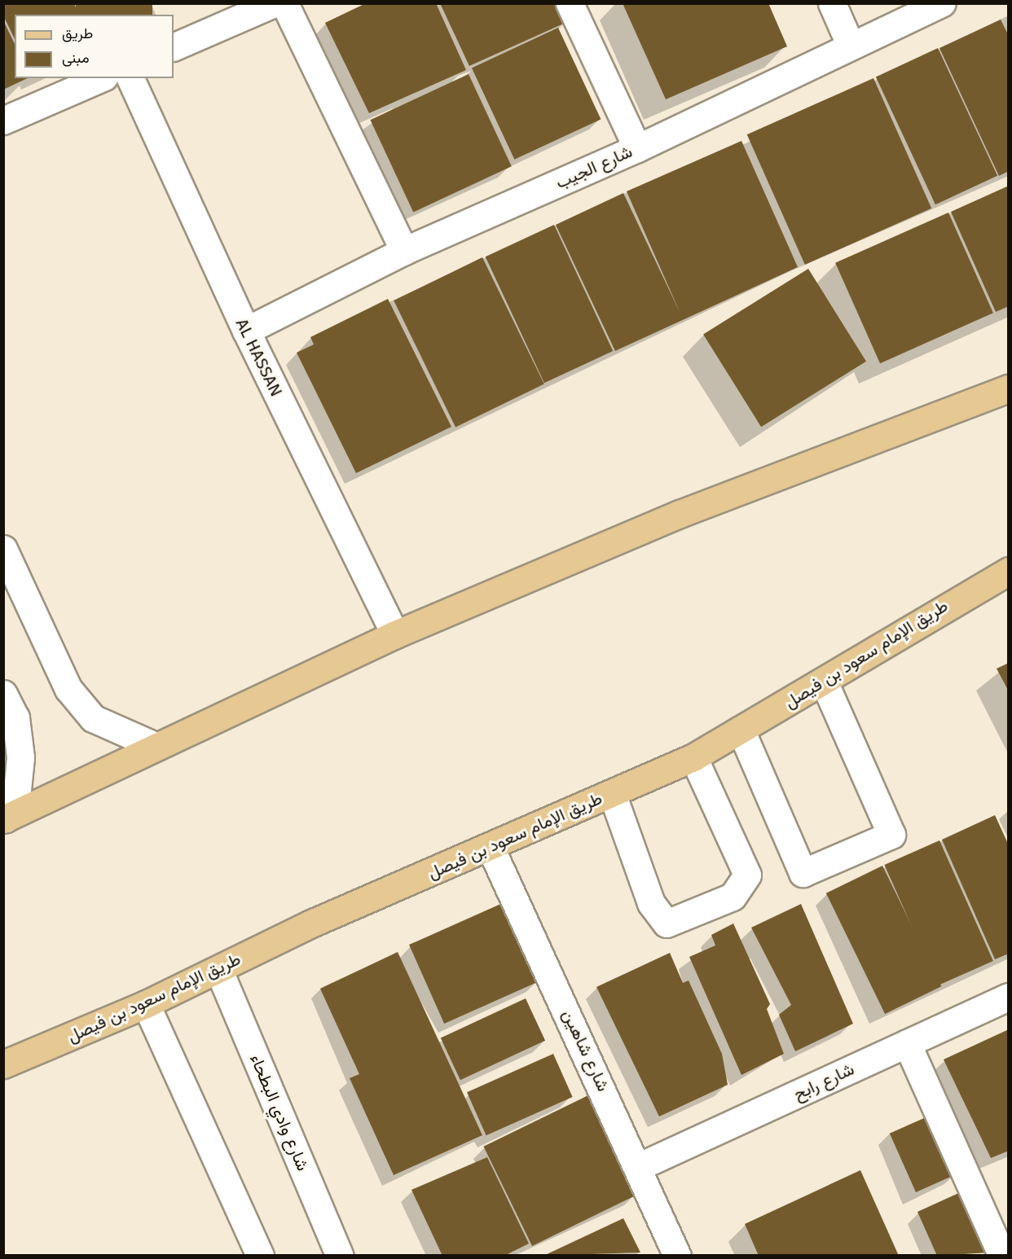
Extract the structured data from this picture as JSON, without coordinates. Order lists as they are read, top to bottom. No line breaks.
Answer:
{"streets":{"main road":["طريق الإمام سعود بن فيصل"],"street":["شارع الجيب","AL HASSAN","شارع شاهين","شارع رابح","شارع وادي البطحاء"]},"crossings":[["شارع الجيب","AL HASSAN"],["طريق الإمام سعود بن فيصل","شارع شاهين"],["طريق الإمام سعود بن فيصل","شارع وادي البطحاء"],["شارع شاهين","شارع رابح"]],"legend":["طريق","مبنى"]}
